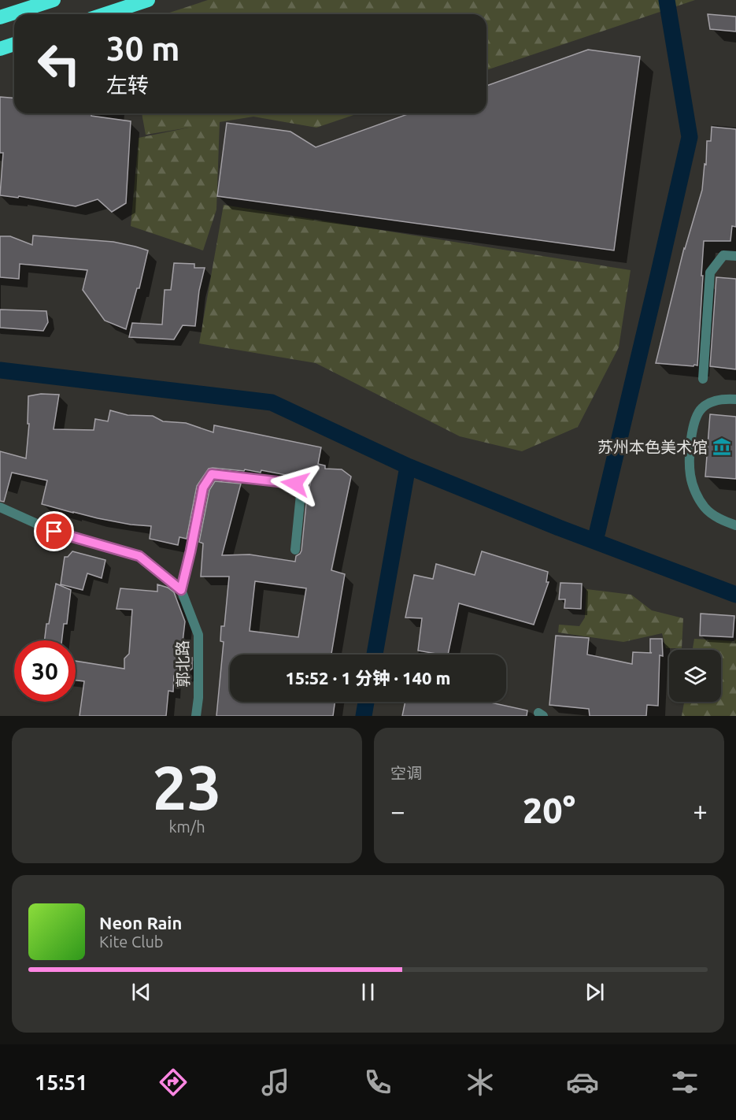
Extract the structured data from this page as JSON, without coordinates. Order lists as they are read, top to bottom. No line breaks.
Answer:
{"streets":{"street":["郭北路"]},"places":{"museum":["苏州本色美术馆"]},"page":{"turn":["30 m","左转"],"limit":"30","trip":"15:52 · 1 分钟 · 140 m","tile":[["23","km/h"],"空调"],"heat":["−","20°","+"],"song":["Neon Rain","Kite Club"],"tabs":"15:51"}}
